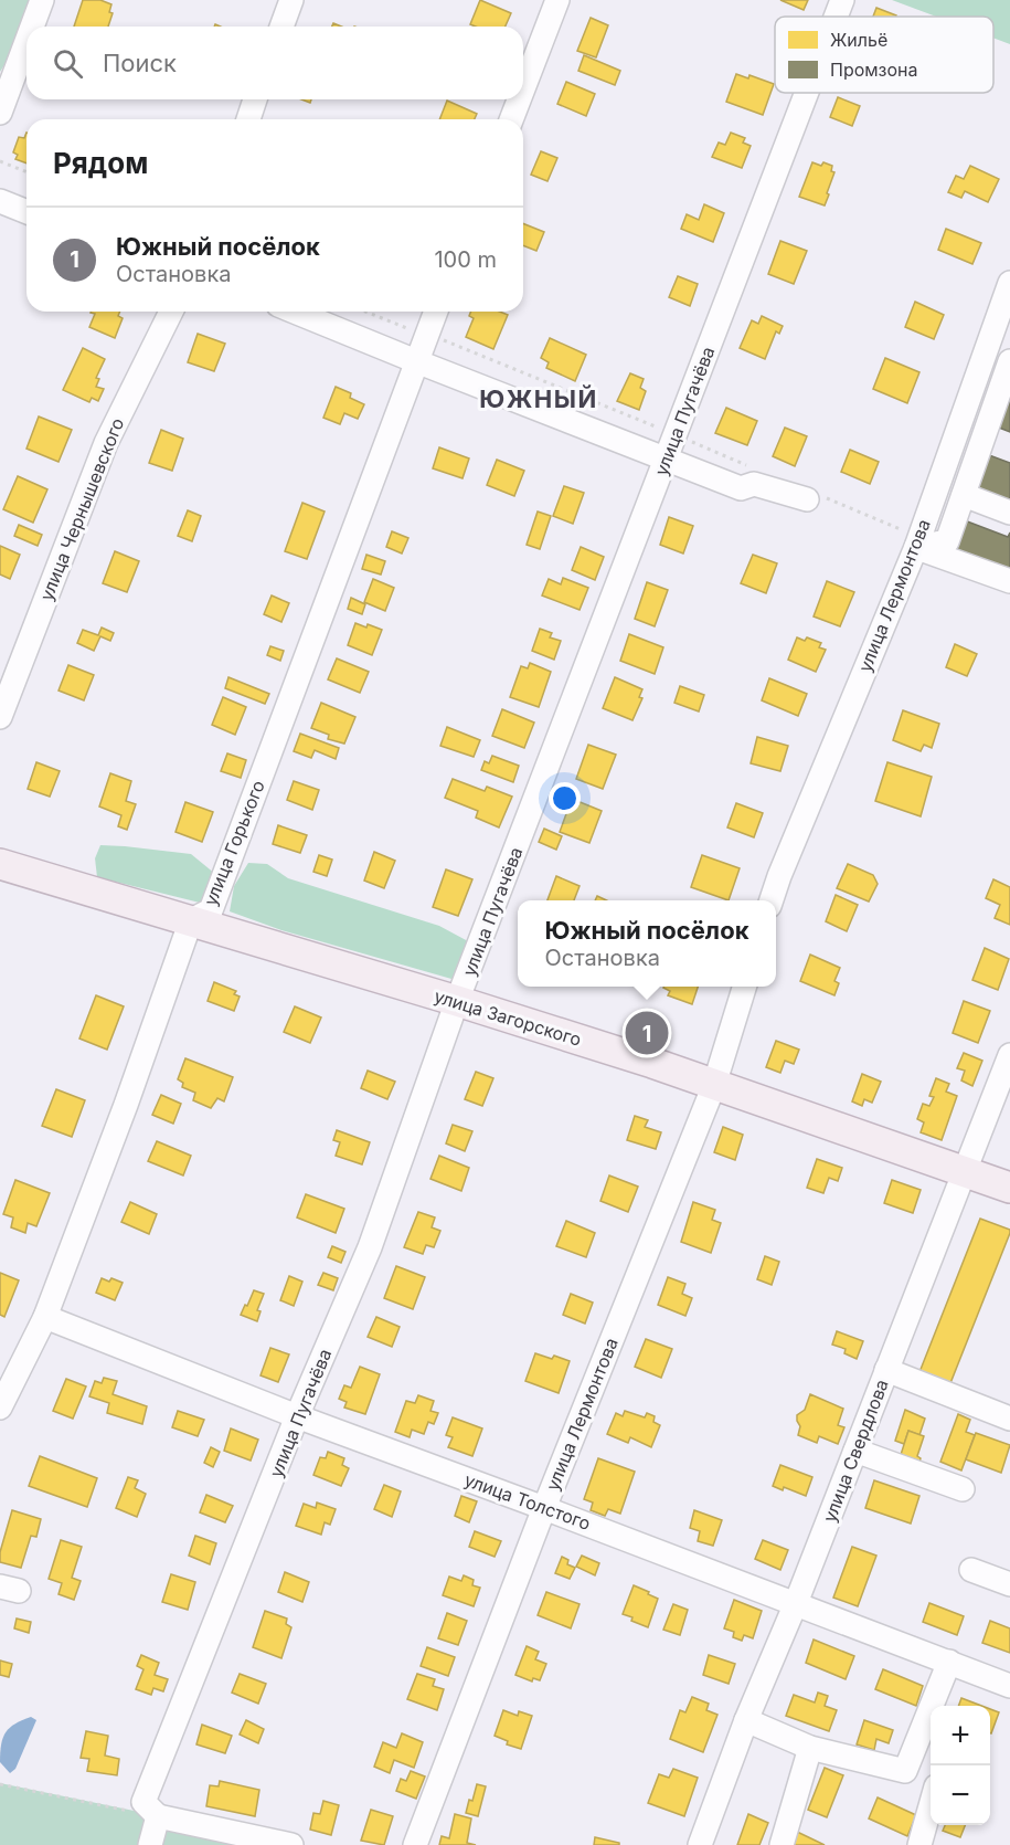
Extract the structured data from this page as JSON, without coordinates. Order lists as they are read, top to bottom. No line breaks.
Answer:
{"streets":{"main road":["улица Загорского"],"street":["улица Пугачёва","улица Чернышевского","улица Лермонтова","улица Горького","улица Свердлова","улица Толстого"]},"crossings":[["улица Пугачёва","улица Загорского"],["улица Пугачёва","улица Толстого"],["улица Лермонтова","улица Загорского"],["улица Лермонтова","улица Толстого"],["улица Горького","улица Загорского"],["улица Горького","улица Толстого"],["улица Загорского","улица Свердлова"],["улица Свердлова","улица Толстого"]],"districts":["ЮЖНЫЙ"],"legend":["Жильё","Промзона"],"page":{"search":"Поиск","heading":"Рядом","list":[{"mark":"1","name":"Южный посёлок","note":"Остановка","value":"100 m"}],"popup":["Южный посёлок","Остановка"],"pins":"1","map_buttons":["+","−"]}}
